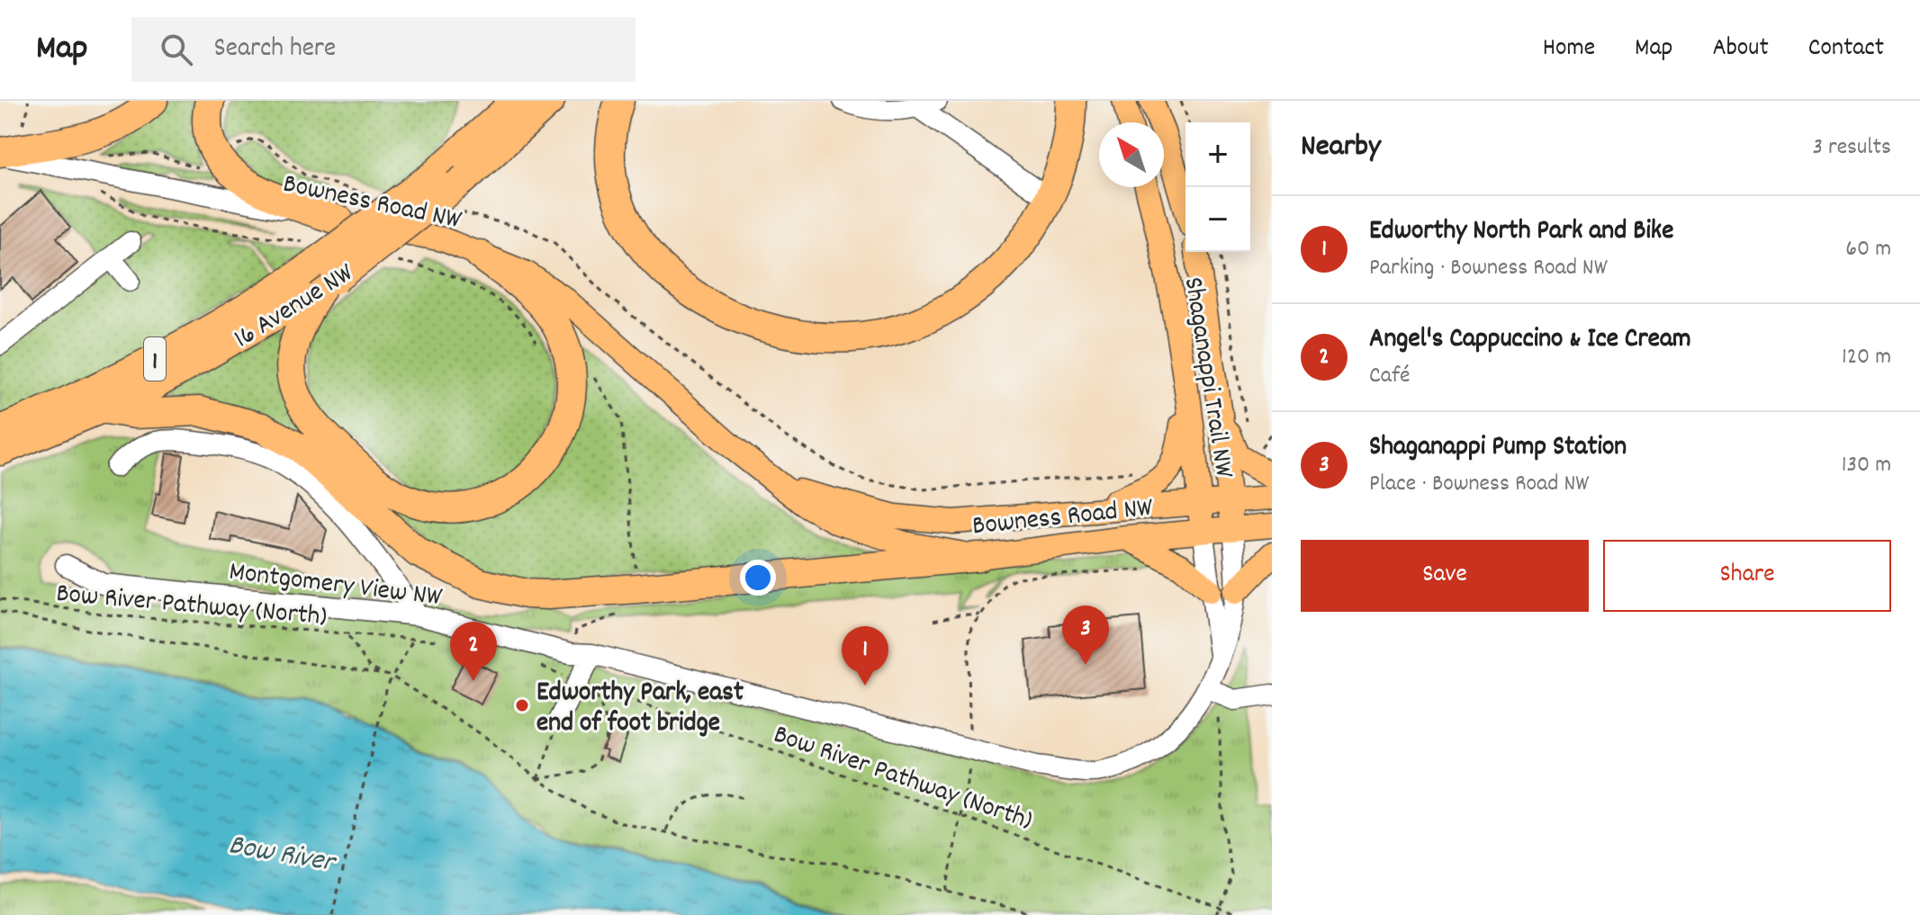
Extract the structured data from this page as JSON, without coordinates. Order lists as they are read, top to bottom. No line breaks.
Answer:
{"streets":{"highway":["16 Avenue NW","1"],"main road":["Bowness Road NW","Shaganappi Trail NW"],"street":["Montgomery View NW"],"path":["Bow River Pathway (North)"]},"crossings":[["Bowness Road NW","Shaganappi Trail NW"],["Bowness Road NW","Montgomery View NW"],["Shaganappi Trail NW","Montgomery View NW"]],"water":["Bow River"],"places":["Edworthy Park, east end of foot bridge"],"north":"top left","page":{"header":"Map","search":"Search here","nav":["Home","Map","About","Contact"],"heading":["Nearby","3 results"],"map_buttons":["+","−"],"list":[{"mark":"1","name":"Edworthy North Park and Bike","note":"Parking · Bowness Road NW","value":"60 m"},{"mark":"2","name":"Angel's Cappuccino & Ice Cream","note":"Café","value":"120 m"},{"mark":"3","name":"Shaganappi Pump Station","note":"Place · Bowness Road NW","value":"130 m"}],"buttons":["Save","Share"],"pins":["3","2","1"]}}
